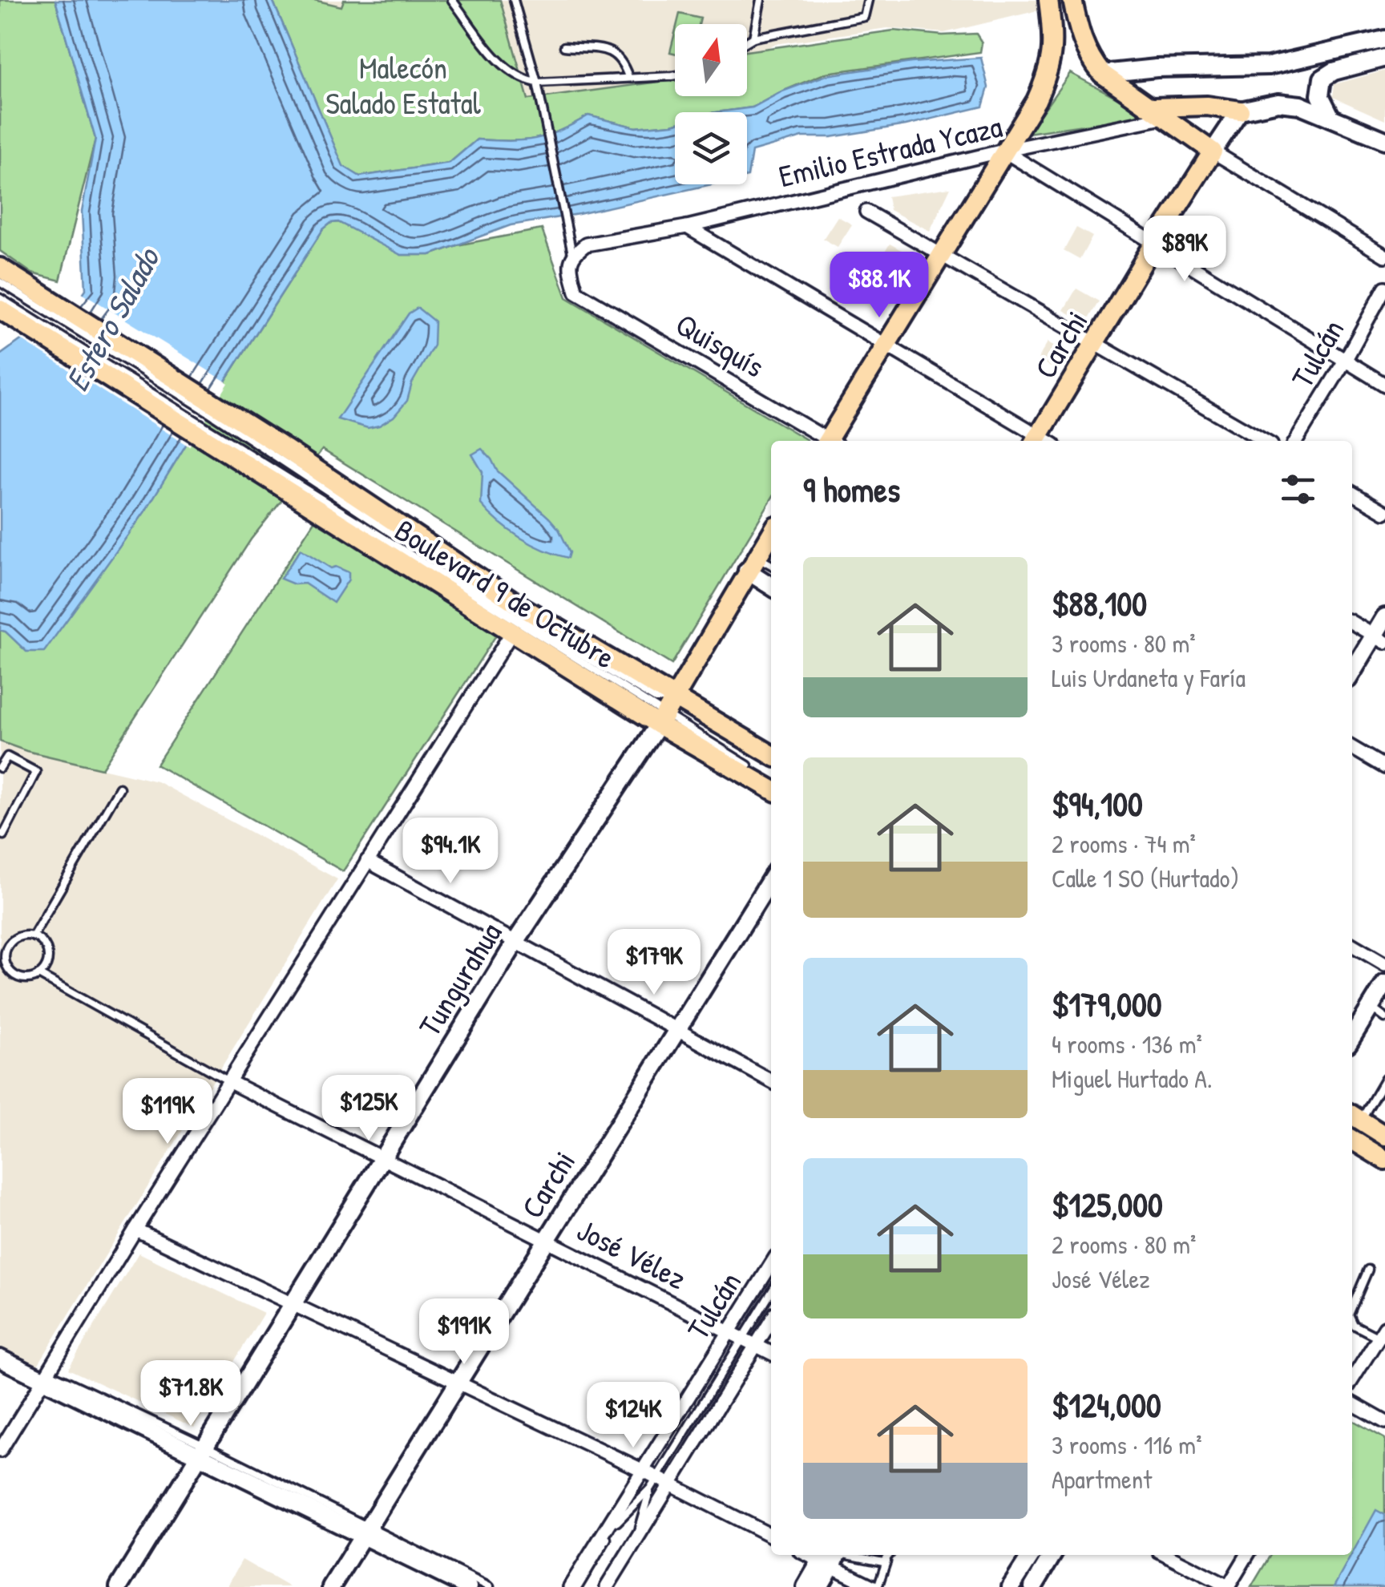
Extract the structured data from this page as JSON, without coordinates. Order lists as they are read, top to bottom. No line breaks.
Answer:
{"streets":{"main road":["Carchi","Boulevard 9 de Octubre","Tungurahua"],"street":["Emilio Estrada Ycaza","Quisquís","Tulcán","José Vélez"]},"crossings":[["Emilio Estrada Ycaza","Quisquís"],["Carchi","José Vélez"],["Tulcán","José Vélez"],["Boulevard 9 de Octubre","Tungurahua"],["Tungurahua","José Vélez"]],"water":["Estero Salado"],"parks":["Malecón Salado Estatal"],"north":"top","page":{"price":["$89K","$88.1K","$94.1K","$179K","$125K","$119K","$191K","$71.8K","$124K"],"heading":"9 homes","list":[{"name":"$88,100","note":"3 rooms · 80 m² · Luis Urdaneta y Faría"},{"name":"$94,100","note":"2 rooms · 74 m² · Calle 1 SO (Hurtado)"},{"name":"$179,000","note":"4 rooms · 136 m² · Miguel Hurtado A."},{"name":"$125,000","note":"2 rooms · 80 m² · José Vélez"},{"name":"$124,000","note":"3 rooms · 116 m² · Apartment"}]}}
